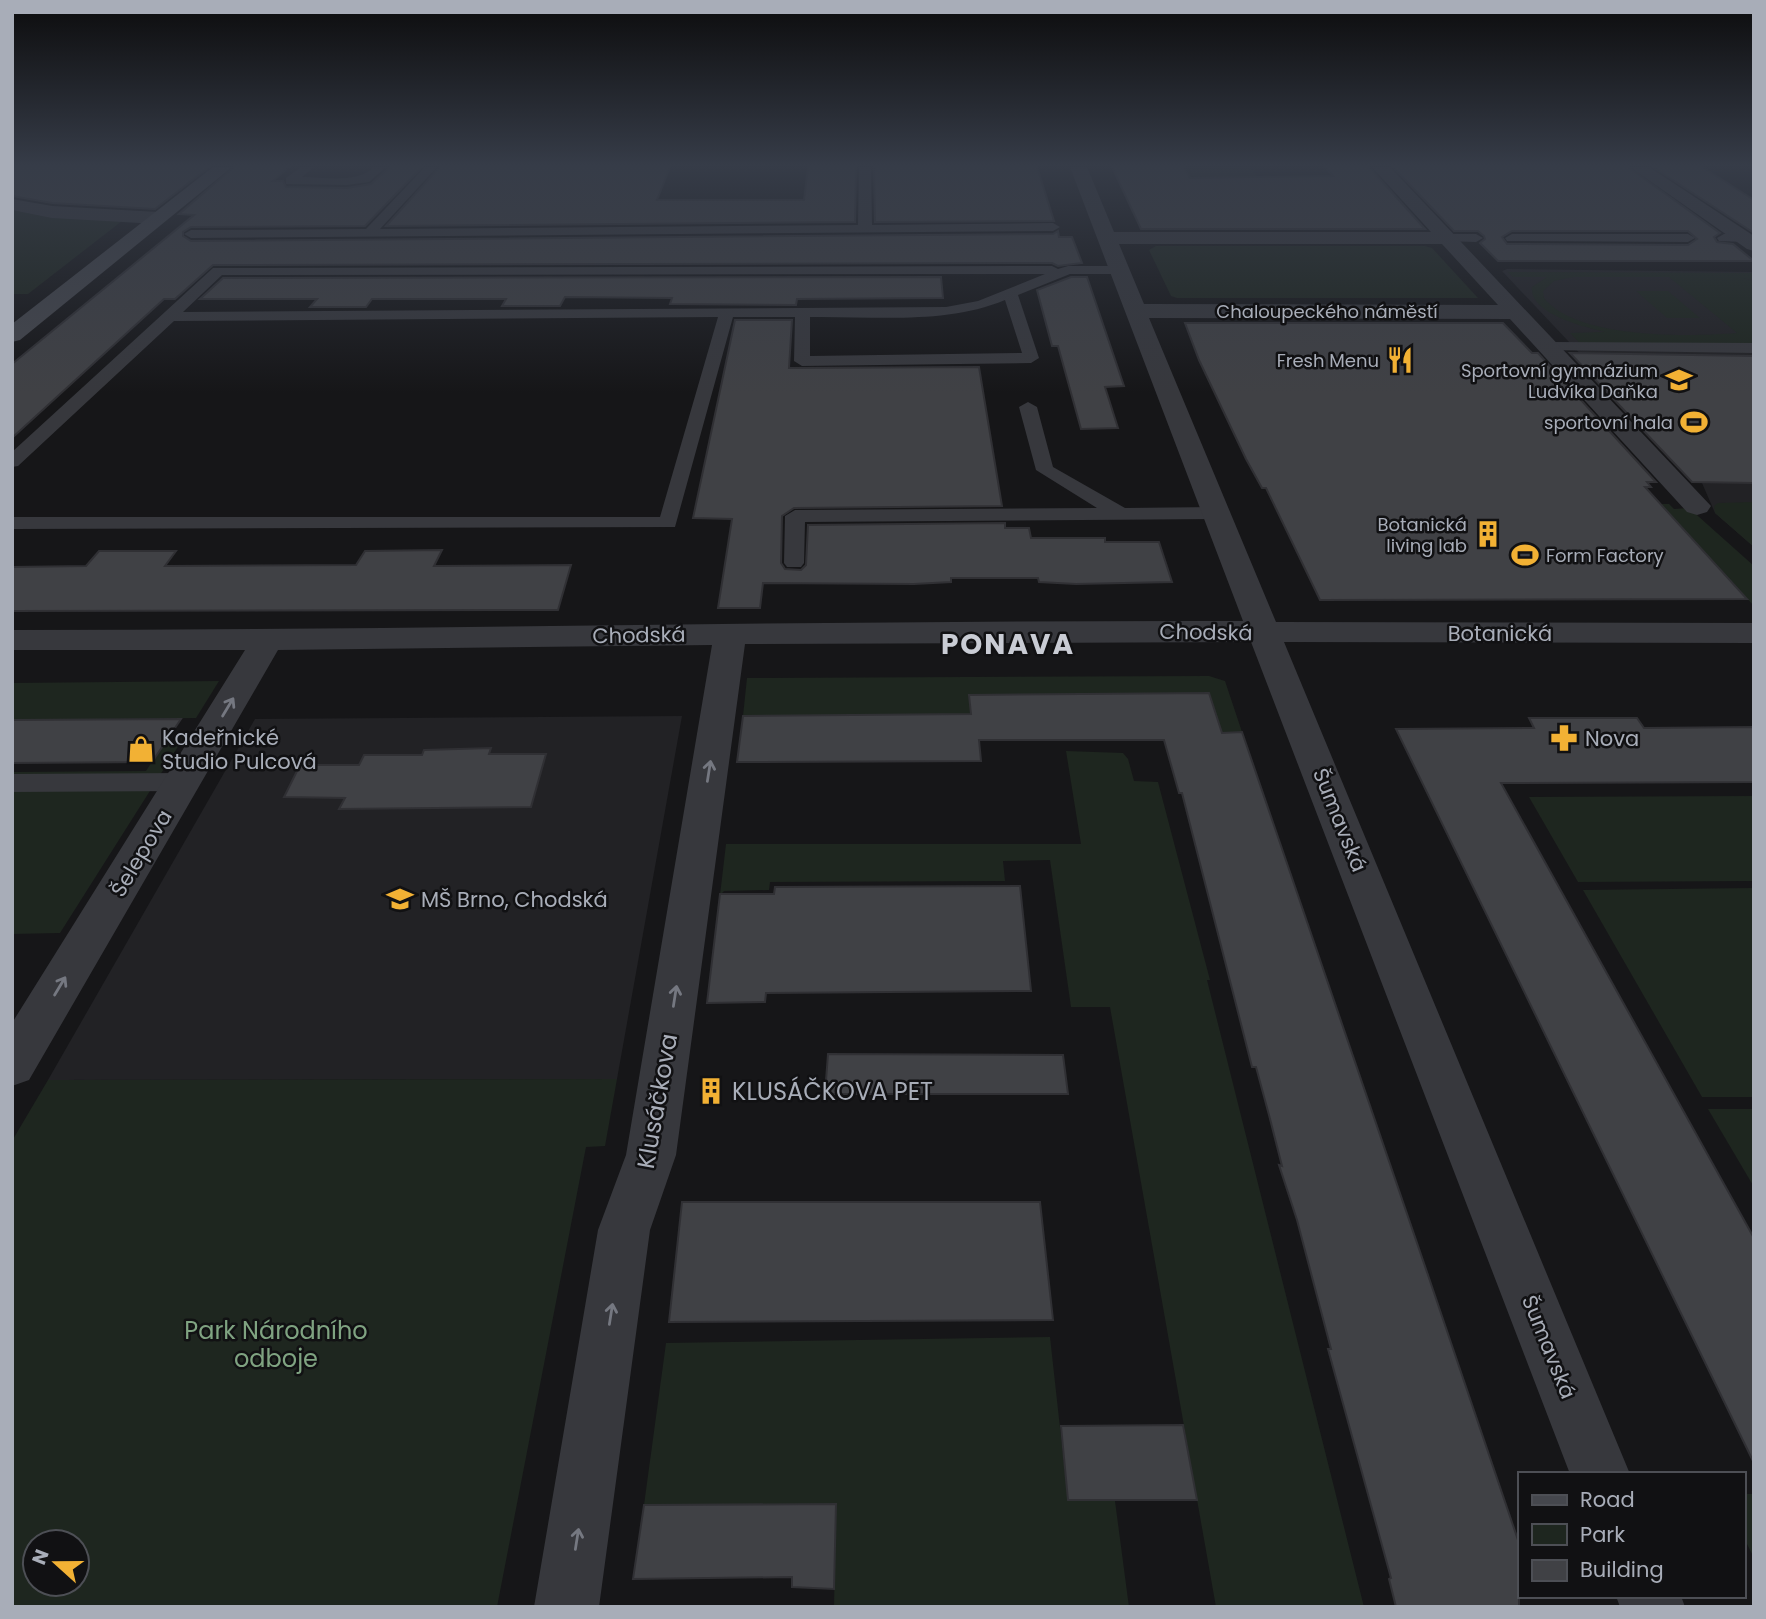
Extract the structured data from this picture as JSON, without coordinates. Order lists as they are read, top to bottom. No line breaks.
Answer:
{"streets":{"street":["Chaloupeckého náměstí","Chodská","Botanická","Šumavská","Šelepova","Klusáčkova"]},"crossings":[["Chaloupeckého náměstí","Šumavská"],["Chodská","Botanická"],["Chodská","Šumavská"],["Chodská","Šelepova"],["Chodská","Klusáčkova"],["Botanická","Šumavská"]],"one_way":["Šelepova","Klusáčkova"],"districts":["PONAVA"],"parks":["Park Národního odboje"],"places":{"restaurant":["Fresh Menu"],"school or university":["Sportovní gymnázium Ludvíka Daňka","MŠ Brno, Chodská"],"sports":["sportovní hala","Form Factory"],"building":["Botanická living lab","KLUSÁČKOVA PET"],"pharmacy":["Nova"],"shop":["Kadeřnické Studio Pulcová"]},"legend":["Road","Park","Building"],"north":"left"}
